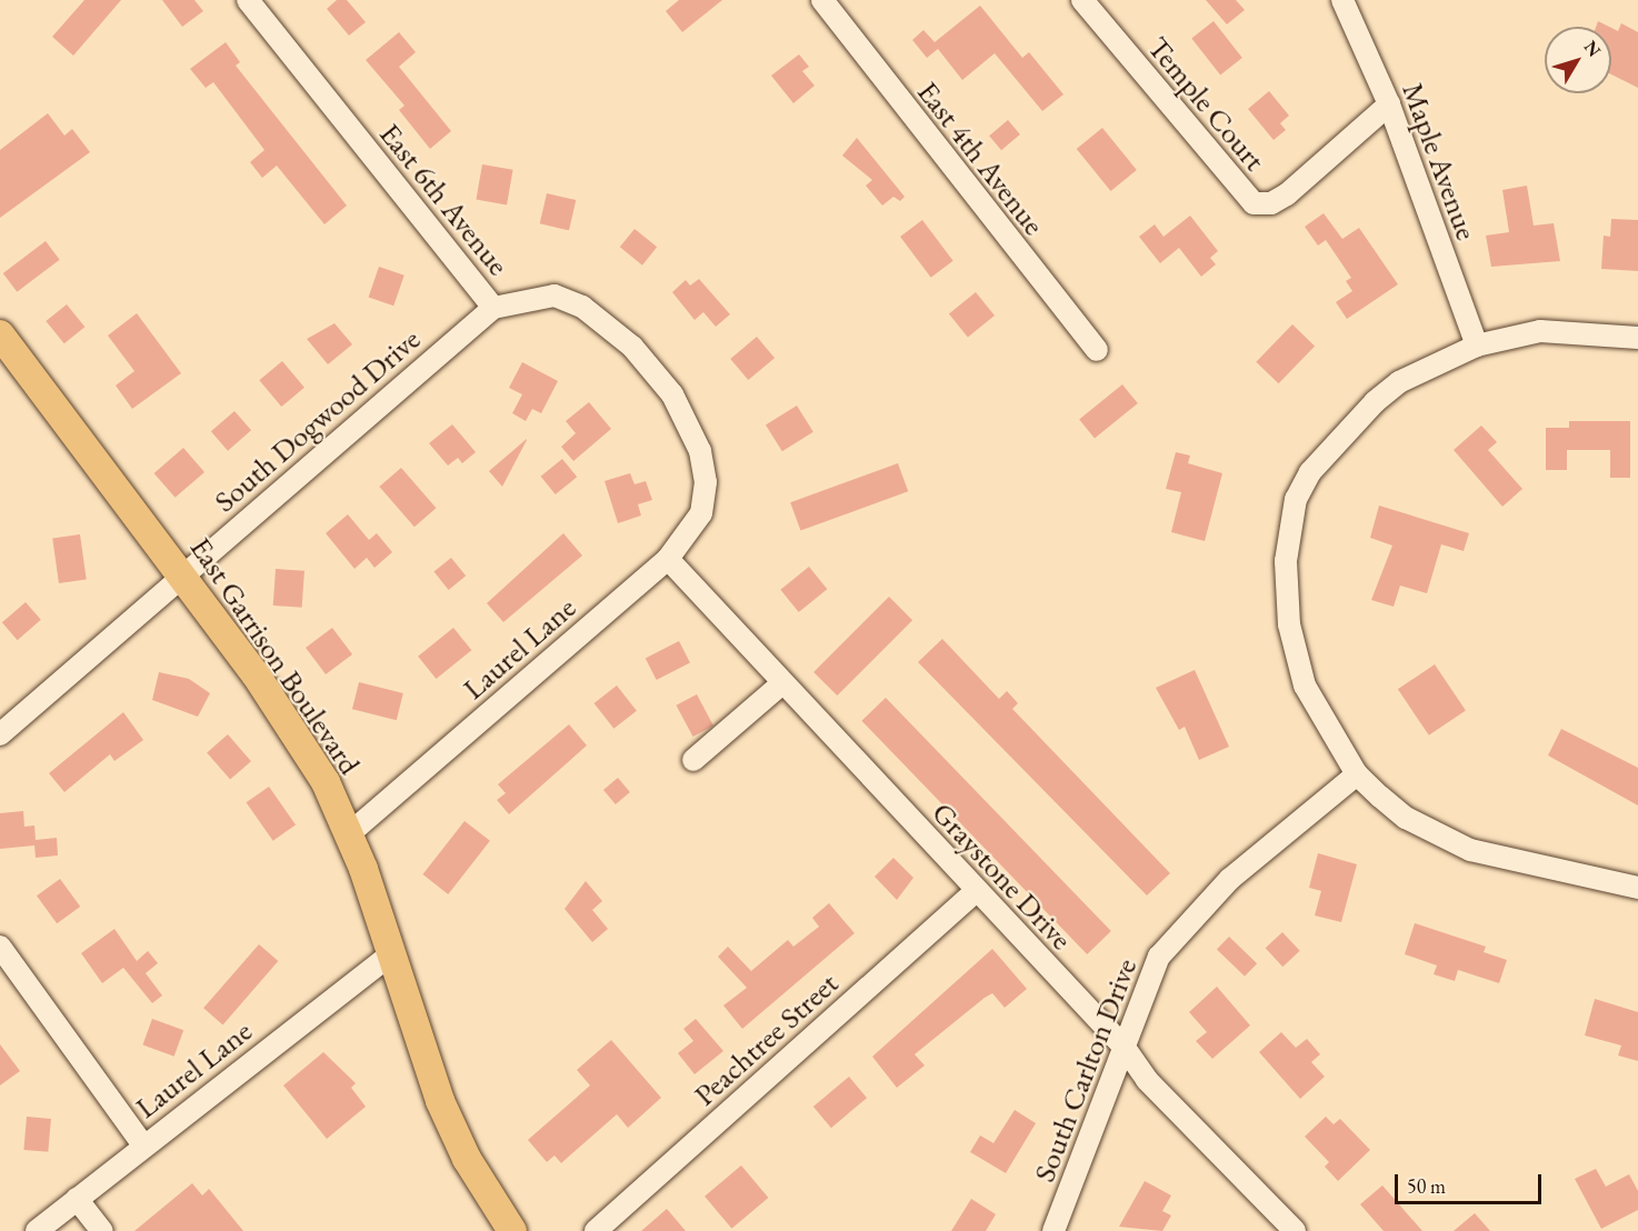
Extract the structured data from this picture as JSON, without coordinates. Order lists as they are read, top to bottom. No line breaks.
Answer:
{"streets":{"main road":["East Garrison Boulevard"],"street":["Temple Court","East 4th Avenue","Maple Avenue","East 6th Avenue","South Dogwood Drive","Laurel Lane","Graystone Drive","Peachtree Street","South Carlton Drive"]},"crossings":[["Temple Court","Maple Avenue"],["East 6th Avenue","South Dogwood Drive"],["East 6th Avenue","Laurel Lane"],["East 6th Avenue","Graystone Drive"],["South Dogwood Drive","East Garrison Boulevard"],["Laurel Lane","East Garrison Boulevard"],["Laurel Lane","Graystone Drive"],["Graystone Drive","Peachtree Street"],["Graystone Drive","South Carlton Drive"]],"scale_bar":"50 m","north":"top right"}
